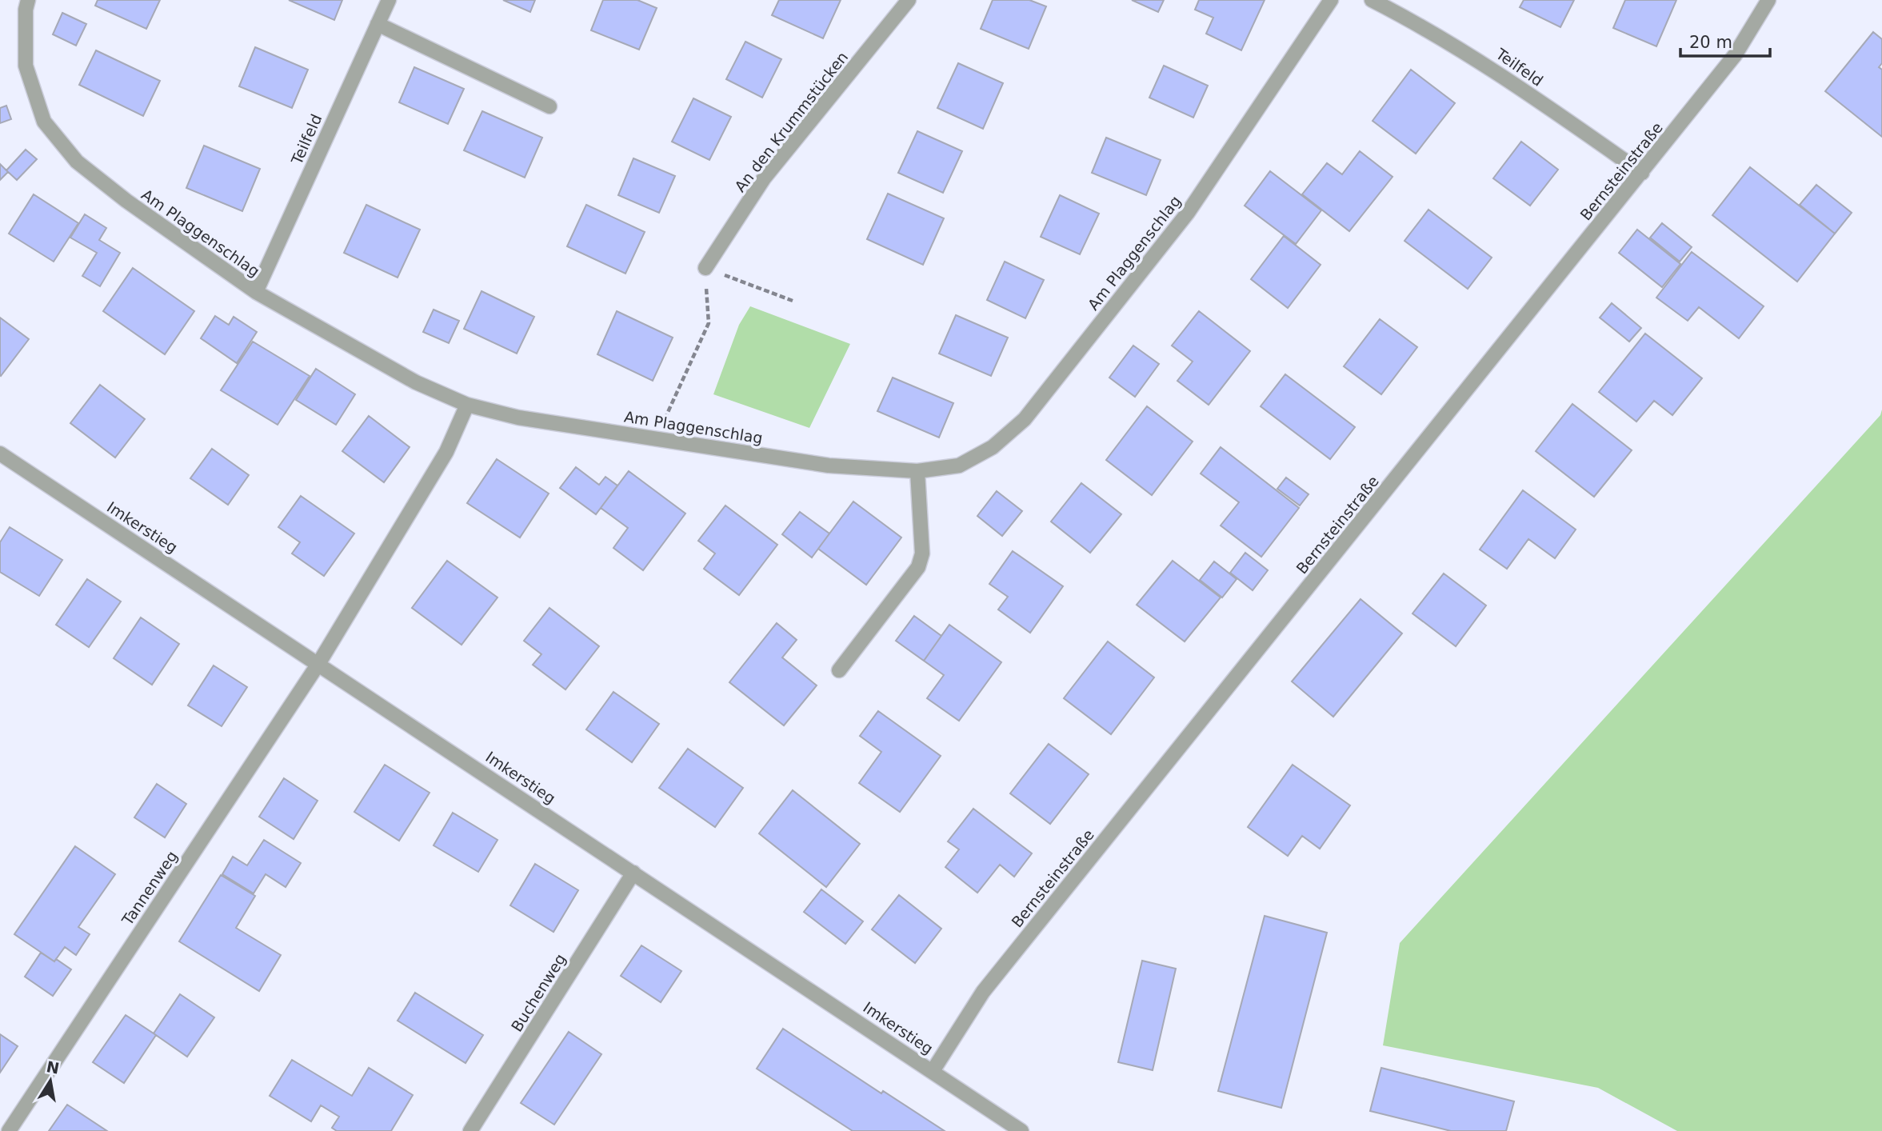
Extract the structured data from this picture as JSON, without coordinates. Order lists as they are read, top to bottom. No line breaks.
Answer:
{"streets":{"street":["Teilfeld","An den Krummstücken","Bernsteinstraße","Am Plaggenschlag","Imkerstieg","Tannenweg","Buchenweg"]},"crossings":[["Teilfeld","Bernsteinstraße"],["Teilfeld","Am Plaggenschlag"],["Bernsteinstraße","Imkerstieg"],["Imkerstieg","Tannenweg"],["Imkerstieg","Buchenweg"]],"scale_bar":"20 m","north":"top"}
